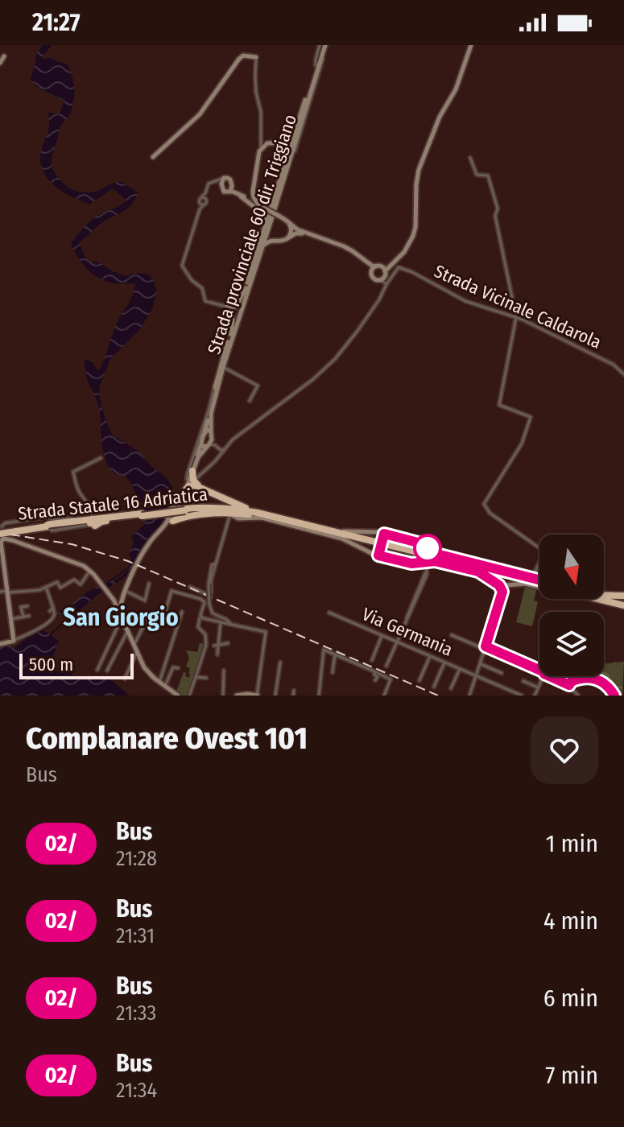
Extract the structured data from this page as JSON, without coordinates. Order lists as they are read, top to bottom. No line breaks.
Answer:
{"streets":{"highway":["Strada Statale 16 Adriatica"],"main road":["Strada provinciale 60 dir. Triggiano"],"street":["Strada Vicinale Caldarola","Via Germania"]},"districts":["San Giorgio"],"lines":["bus line 02/"],"scale_bar":"500 m","north":"bottom","page":{"status":"21:27","scale":"500 m","heading":["Complanare Ovest 101","Bus"],"list":[{"mark":"02/","name":"Bus","note":"21:28","value":"1 min"},{"mark":"02/","name":"Bus","note":"21:31","value":"4 min"},{"mark":"02/","name":"Bus","note":"21:33","value":"6 min"},{"mark":"02/","name":"Bus","note":"21:34","value":"7 min"}]}}
